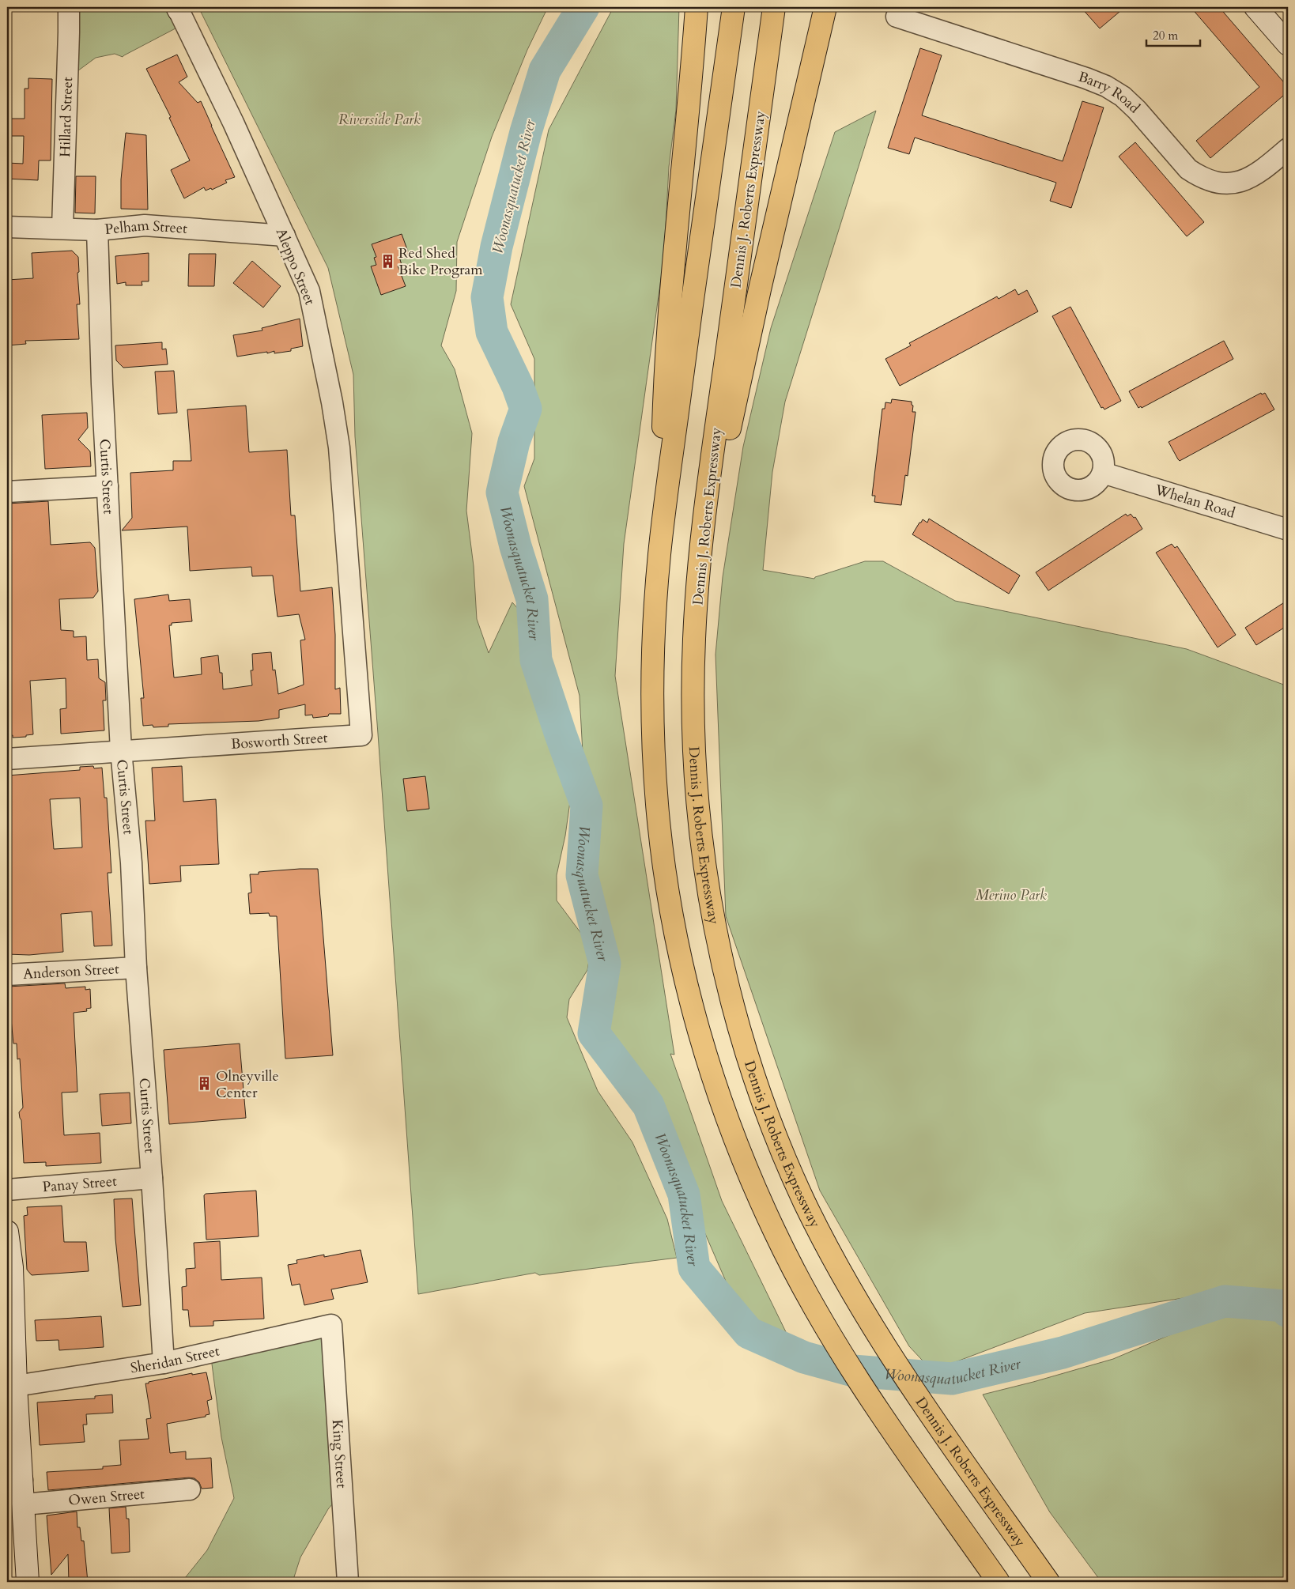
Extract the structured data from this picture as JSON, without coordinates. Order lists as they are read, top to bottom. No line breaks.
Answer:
{"streets":{"highway":["Dennis J. Roberts Expressway"],"street":["Barry Road","Hillard Street","Pelham Street","Aleppo Street","Curtis Street","Whelan Road","Bosworth Street","Anderson Street","Panay Street","Sheridan Street","King Street","Owen Street"]},"crossings":[["Hillard Street","Pelham Street"],["Pelham Street","Aleppo Street"],["Pelham Street","Curtis Street"],["Aleppo Street","Bosworth Street"],["Curtis Street","Bosworth Street"],["Curtis Street","Anderson Street"],["Curtis Street","Panay Street"],["Curtis Street","Sheridan Street"],["Sheridan Street","King Street"]],"water":["Woonasquatucket River"],"parks":["Riverside Park","Merino Park"],"places":{"building":["Red Shed Bike Program","Olneyville Center"]},"scale_bar":"20 m"}
